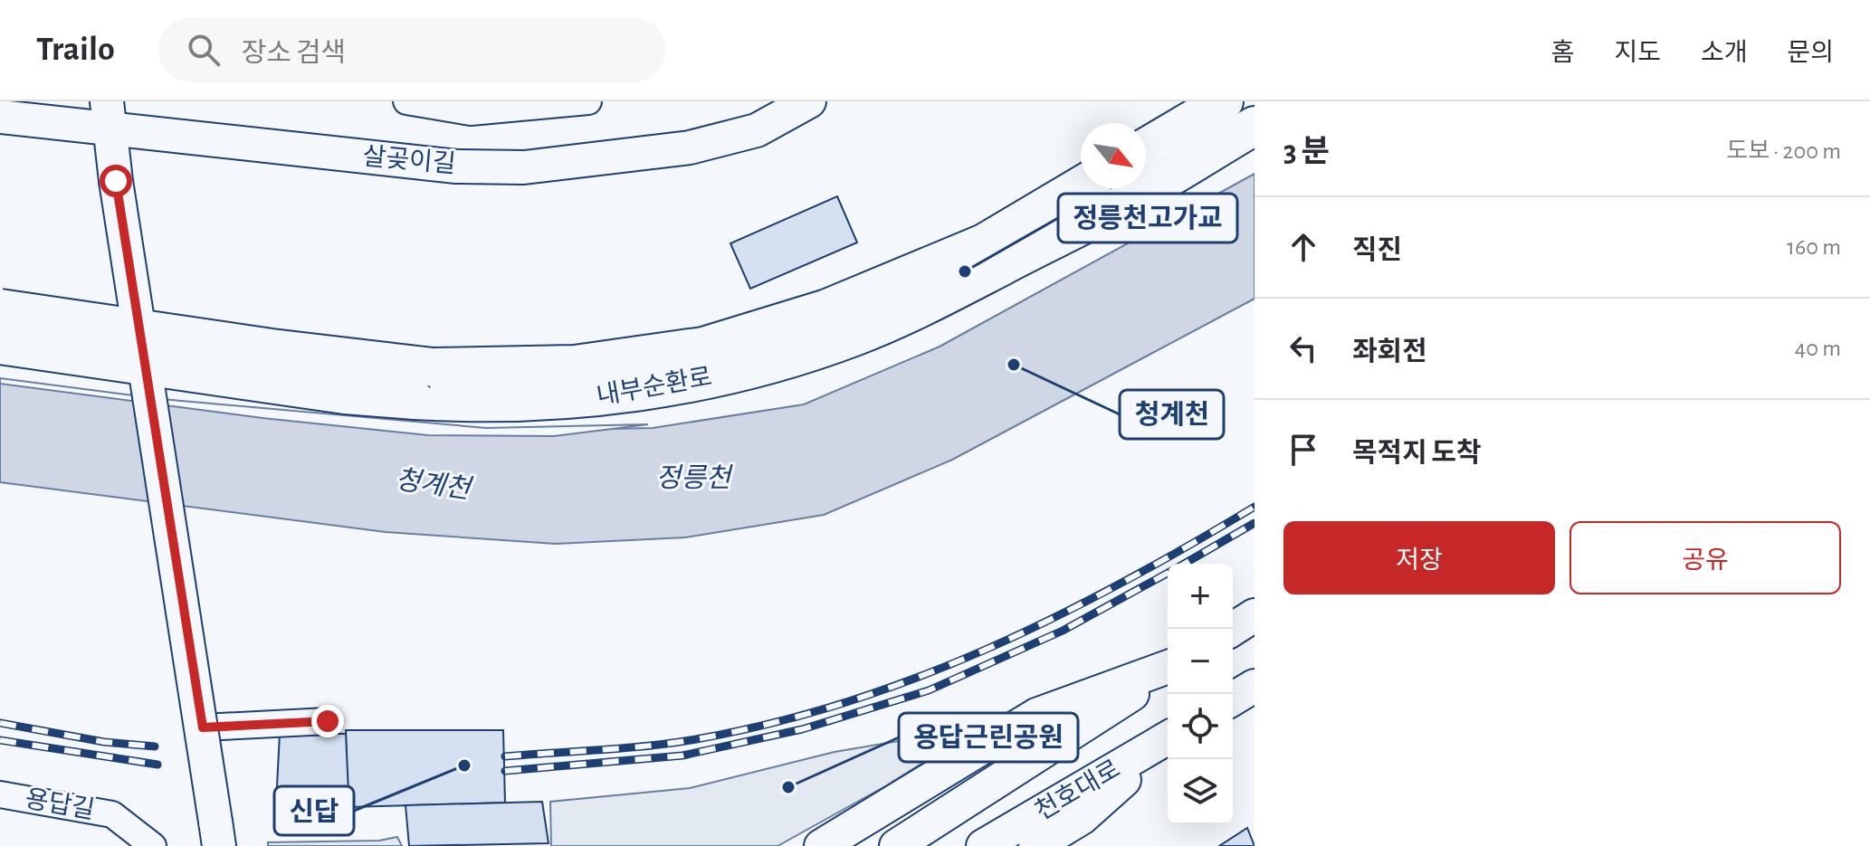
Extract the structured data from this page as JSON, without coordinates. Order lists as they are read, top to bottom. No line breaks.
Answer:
{"streets":{"highway":["내부순환로"],"main road":["살곶이길","천호대로"],"street":["용답길"]},"water":["정릉천","청계천"],"places":["정릉천고가교","청계천","신답","용답근린공원"],"north":"bottom right","page":{"header":"Trailo","search":"장소 검색","nav":["홈","지도","소개","문의"],"heading":["3 분","도보 · 200 m"],"list":[["직진","160 m"],["좌회전","40 m"],"목적지 도착"],"buttons":["저장","공유"],"map_buttons":["+","−"]}}
